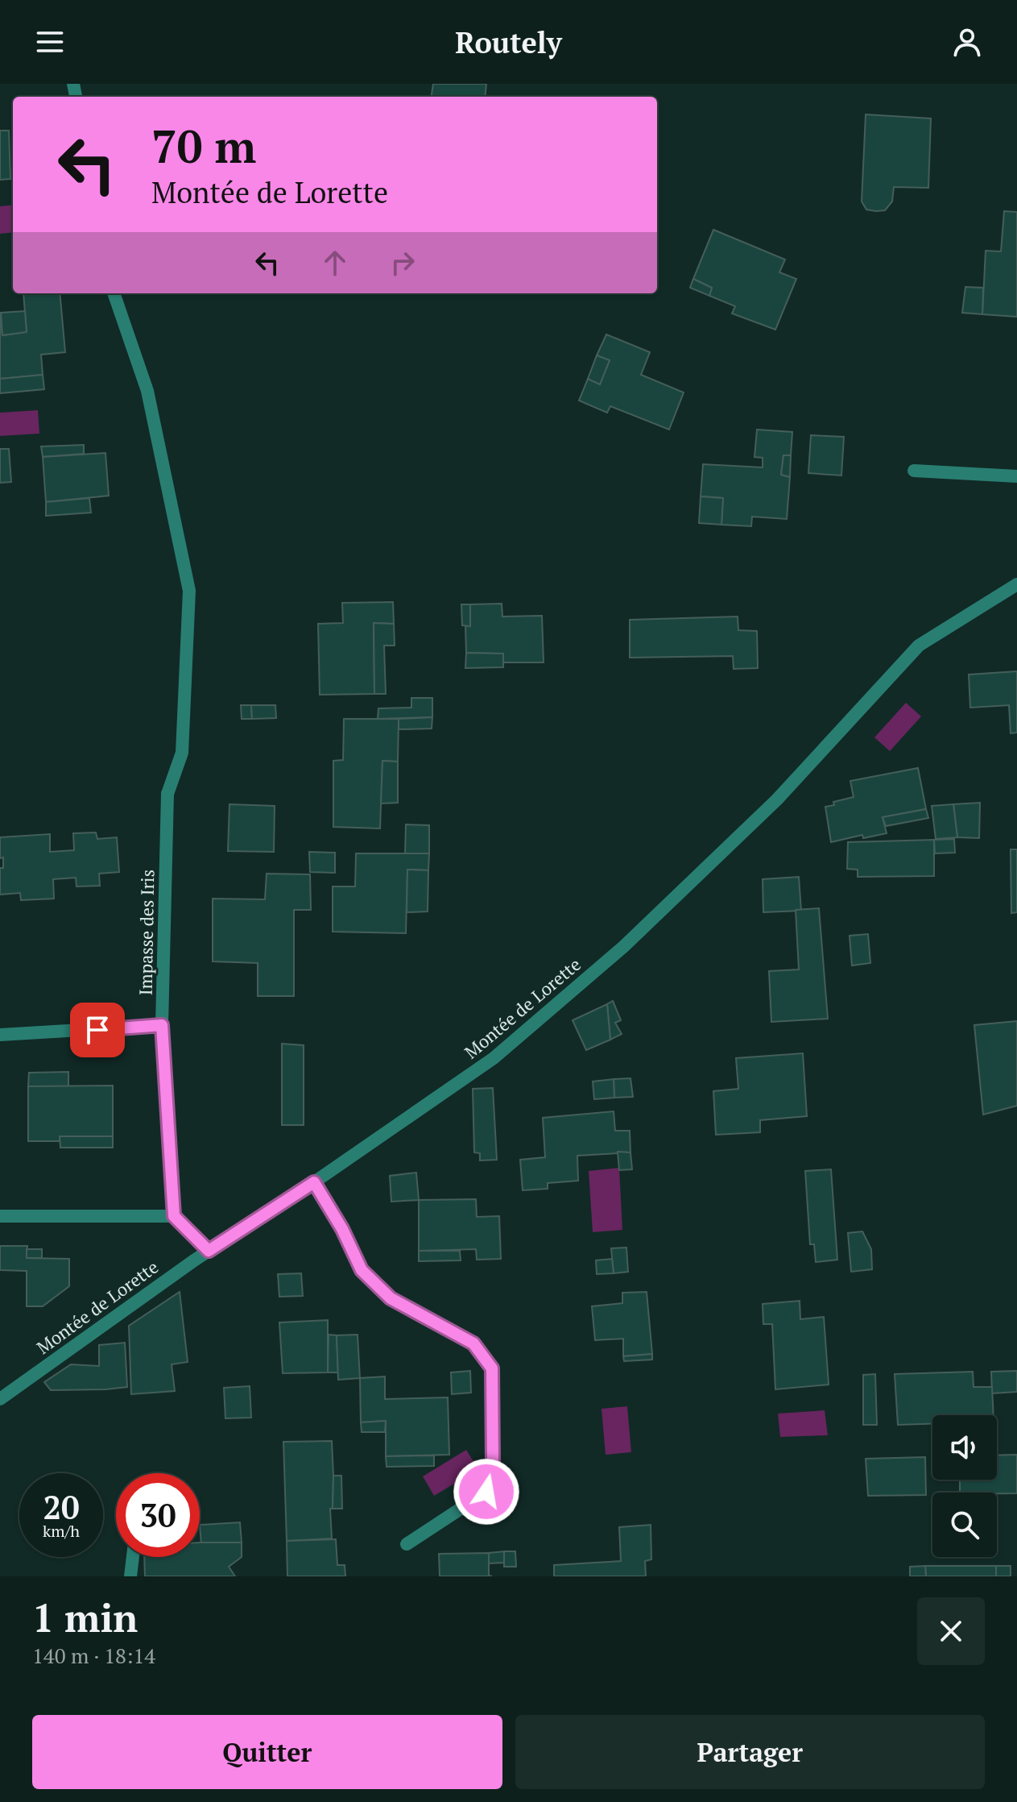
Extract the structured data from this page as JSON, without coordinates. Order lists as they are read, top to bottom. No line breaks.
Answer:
{"streets":{"street":["Impasse des Iris","Montée de Lorette"]},"page":{"header":"Routely","turn":["70 m","Montée de Lorette"],"speed":"20 km/h","limit":"30","heading":["1 min","140 m · 18:14"],"buttons":["Quitter","Partager"]}}
